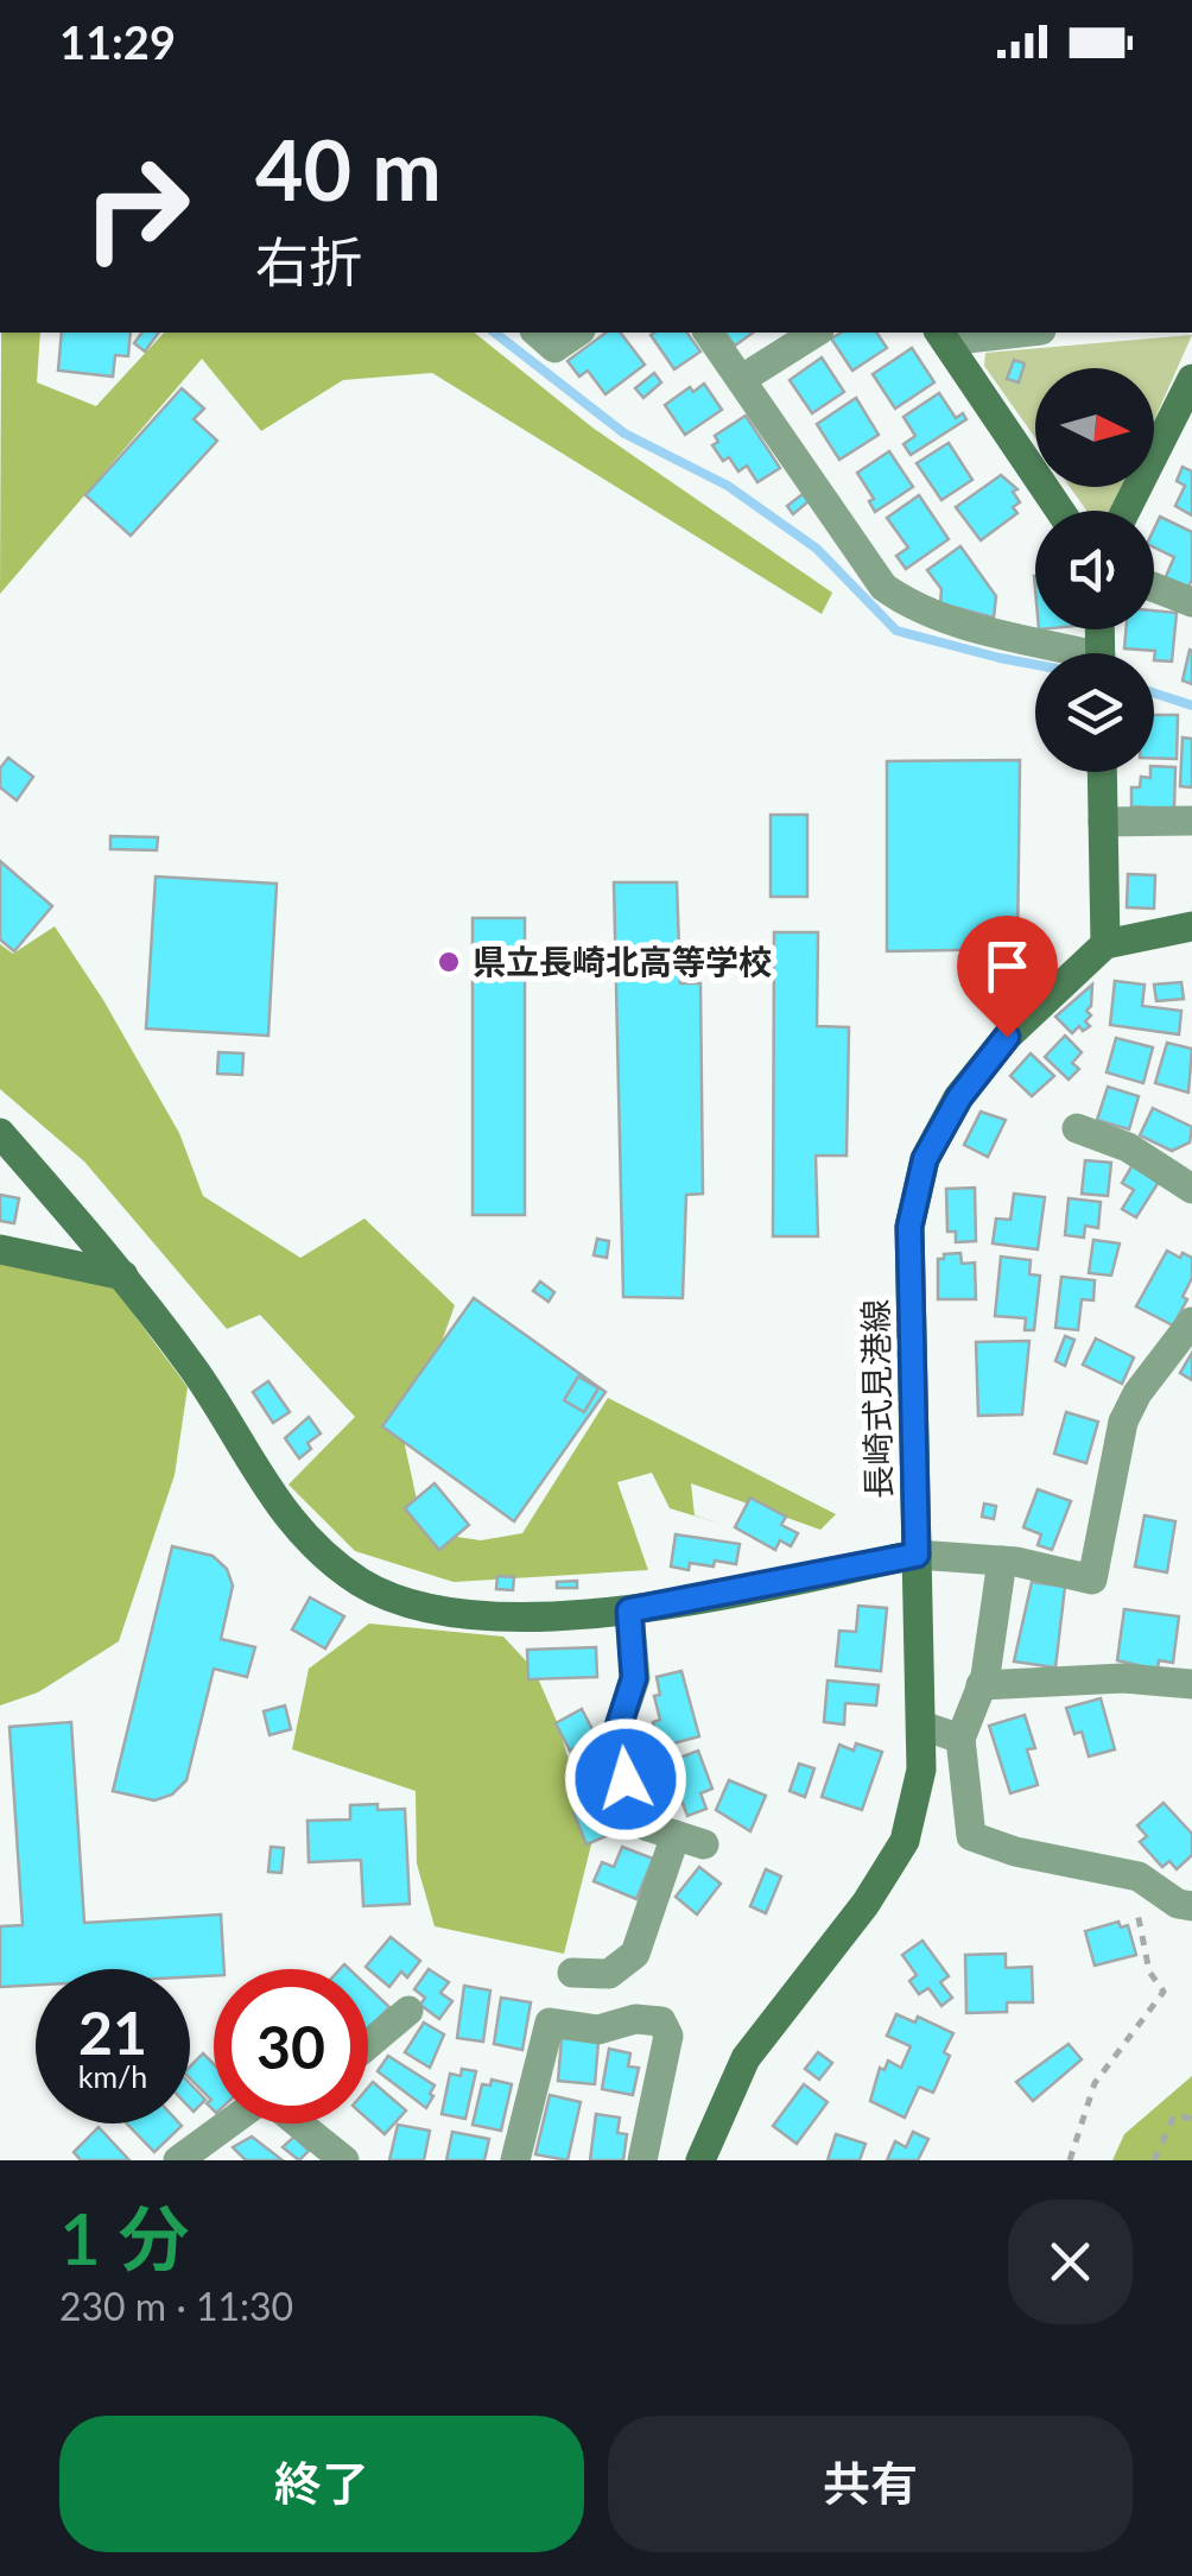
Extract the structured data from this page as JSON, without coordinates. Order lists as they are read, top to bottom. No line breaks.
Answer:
{"streets":{"street":["長崎式見港線"]},"places":["県立長崎北高等学校"],"north":"right","page":{"status":"11:29","turn":["40 m","右折"],"speed":"21 km/h","limit":"30","heading":["1 分","230 m · 11:30"],"buttons":["終了","共有"]}}
